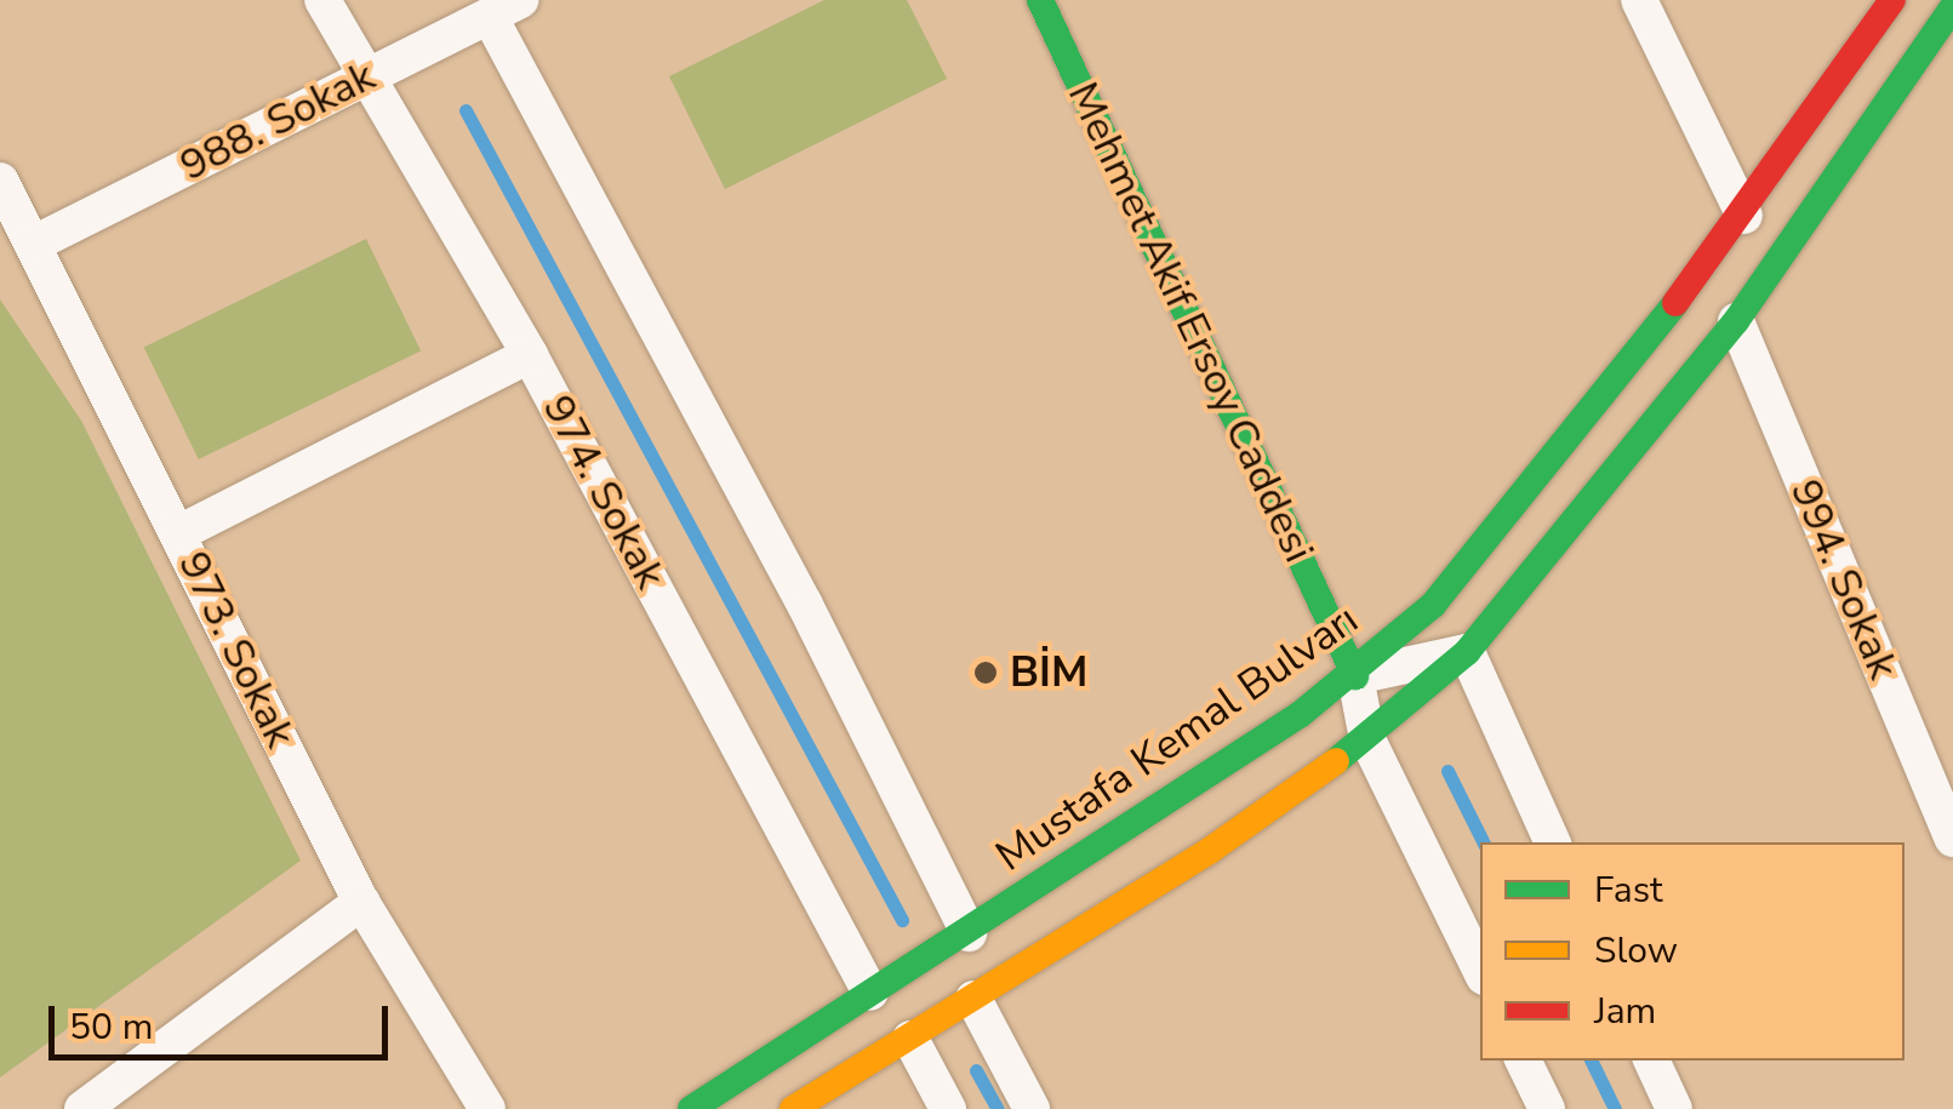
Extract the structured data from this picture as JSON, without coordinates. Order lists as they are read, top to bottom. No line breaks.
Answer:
{"streets":{"main road":["Mehmet Akif Ersoy Caddesi","Mustafa Kemal Bulvarı"],"street":["988. Sokak","974. Sokak","994. Sokak","973. Sokak"]},"crossings":[["988. Sokak","974. Sokak"],["988. Sokak","973. Sokak"],["Mehmet Akif Ersoy Caddesi","Mustafa Kemal Bulvarı"],["974. Sokak","Mustafa Kemal Bulvarı"]],"places":["BİM"],"legend":["Fast","Slow","Jam"],"scale_bar":"50 m"}
